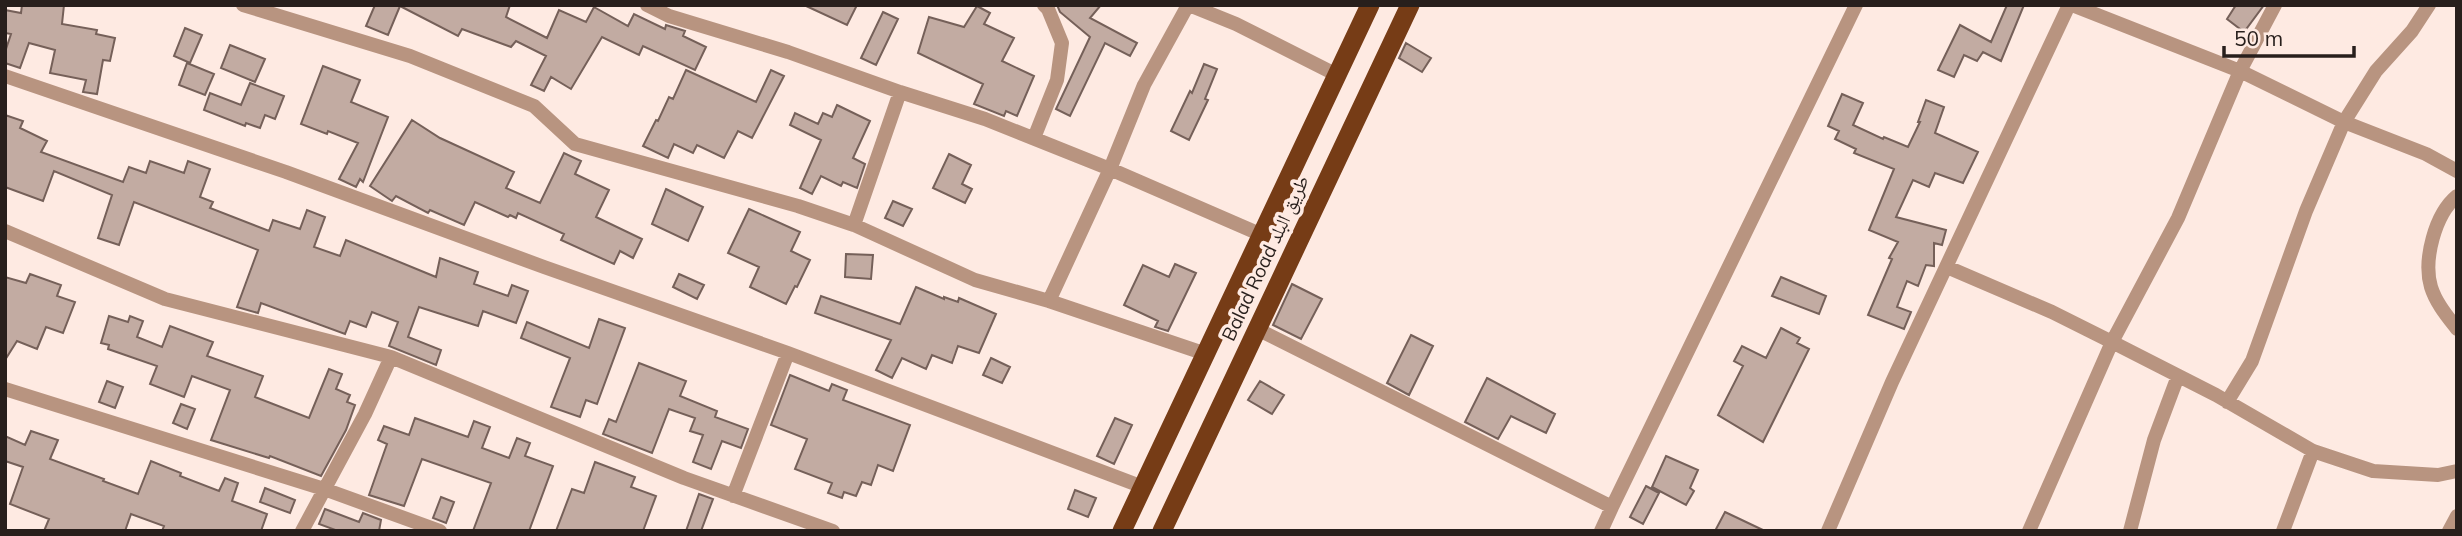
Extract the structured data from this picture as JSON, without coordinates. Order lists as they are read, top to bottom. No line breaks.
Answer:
{"streets":{"highway":["Balad Road طريق البلد"]},"scale_bar":"50 m"}
